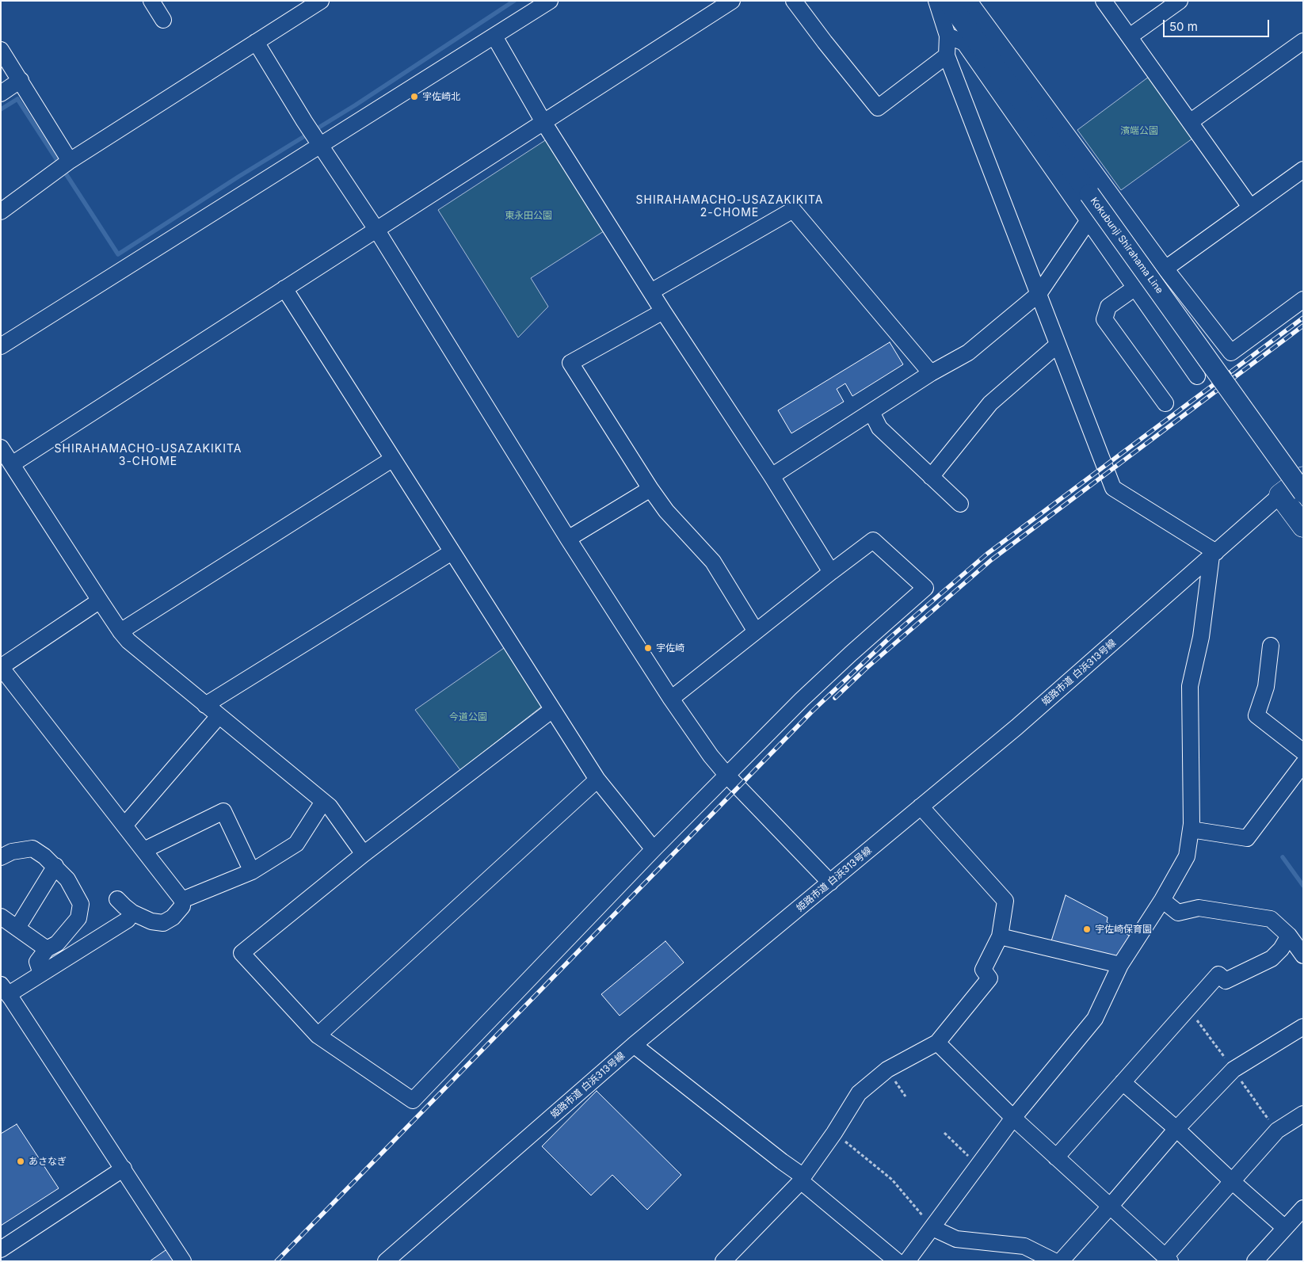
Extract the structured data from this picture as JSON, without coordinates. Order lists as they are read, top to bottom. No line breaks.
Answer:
{"streets":{"main road":["Kokubunji Shirahama Line"],"street":["姫路市道 白浜313号線"]},"districts":["SHIRAHAMACHO-USAZAKIKITA 2-CHOME","SHIRAHAMACHO-USAZAKIKITA 3-CHOME"],"parks":["濱端公園","東永田公園","今道公園"],"places":["宇佐崎北","宇佐崎","宇佐崎保育園","あさなぎ"],"scale_bar":"50 m"}
